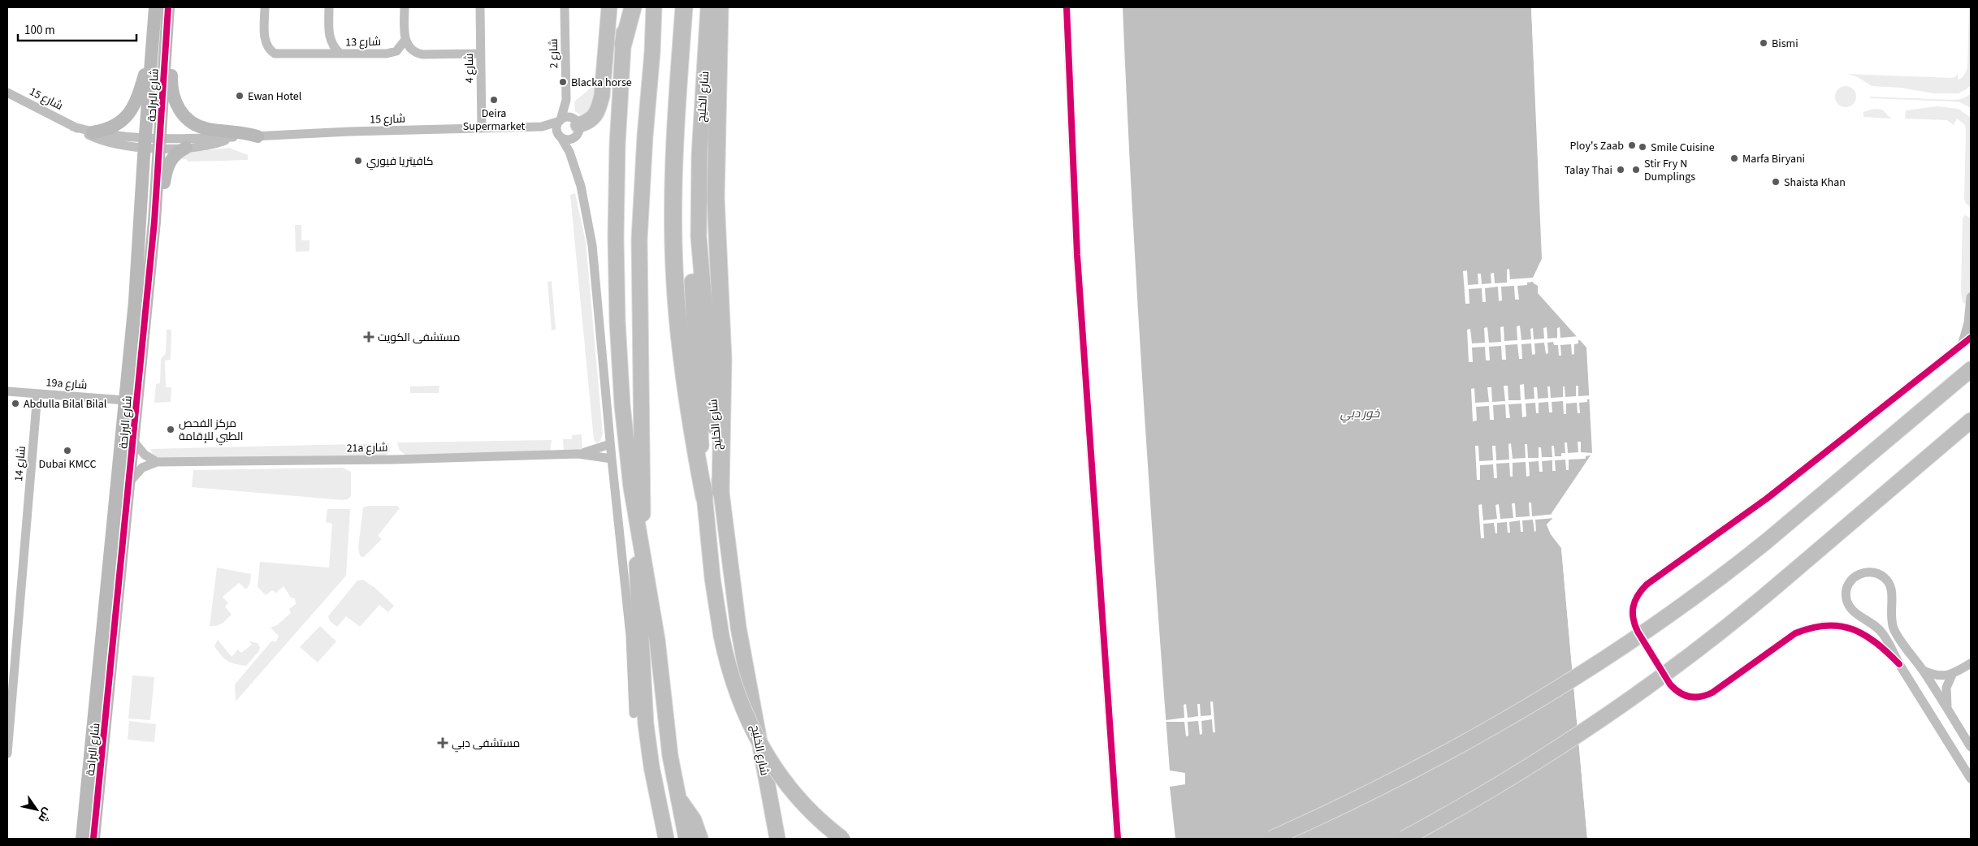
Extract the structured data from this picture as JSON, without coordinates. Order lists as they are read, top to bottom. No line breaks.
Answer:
{"streets":{"main road":["شارع الخليج"],"street":["شارع 13","شارع 2","شارع 4","شارع البراحة","شارع 15","19a شارع","21a شارع","شارع 14"]},"crossings":[["شارع 2","شارع 15"],["شارع 4","شارع 15"],["شارع البراحة","شارع 15"],["شارع البراحة","19a شارع"],["شارع البراحة","21a شارع"],["19a شارع","شارع 14"]],"water":["خور دبي"],"places":{"other":["Bismi","Blacka horse","Ewan Hotel","Deira Supermarket","Ploy's Zaab","Smile Cuisine","Marfa Biryani","كافيتريا فيوري","Talay Thai","Stir Fry N Dumplings","Shaista Khan","Abdulla Bilal Bilal","مركز الفحص الطبي للإقامة","Dubai KMCC"],"health":["مستشفى الكويت","مستشفى دبي"]},"scale_bar":"100 m","north":"bottom right"}
